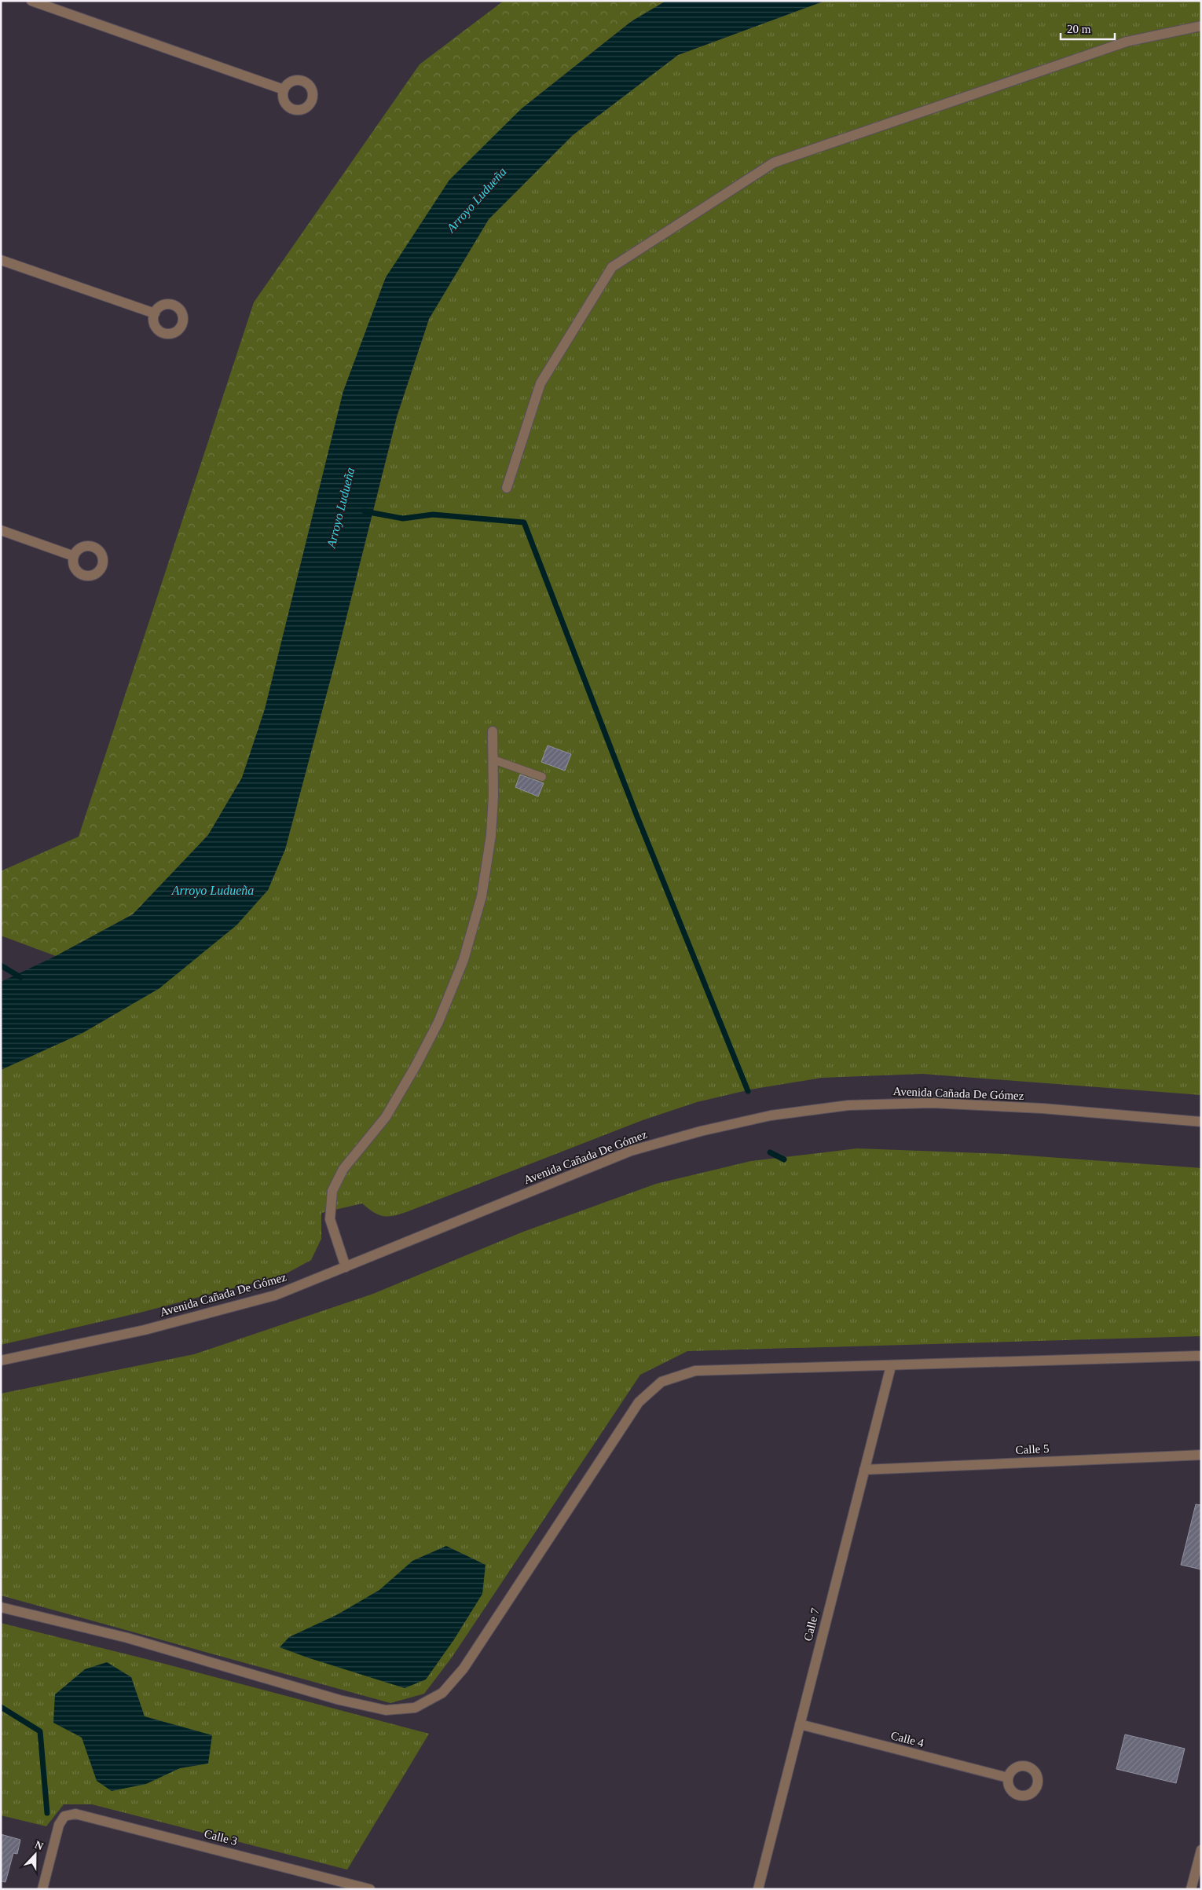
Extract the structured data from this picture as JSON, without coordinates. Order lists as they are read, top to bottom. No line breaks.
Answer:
{"streets":{"street":["Avenida Cañada De Gómez","Calle 5","Calle 7","Calle 4","Calle 3"]},"crossings":[["Calle 5","Calle 7"],["Calle 7","Calle 4"]],"water":["Arroyo Ludueña"],"scale_bar":"20 m","north":"top"}
